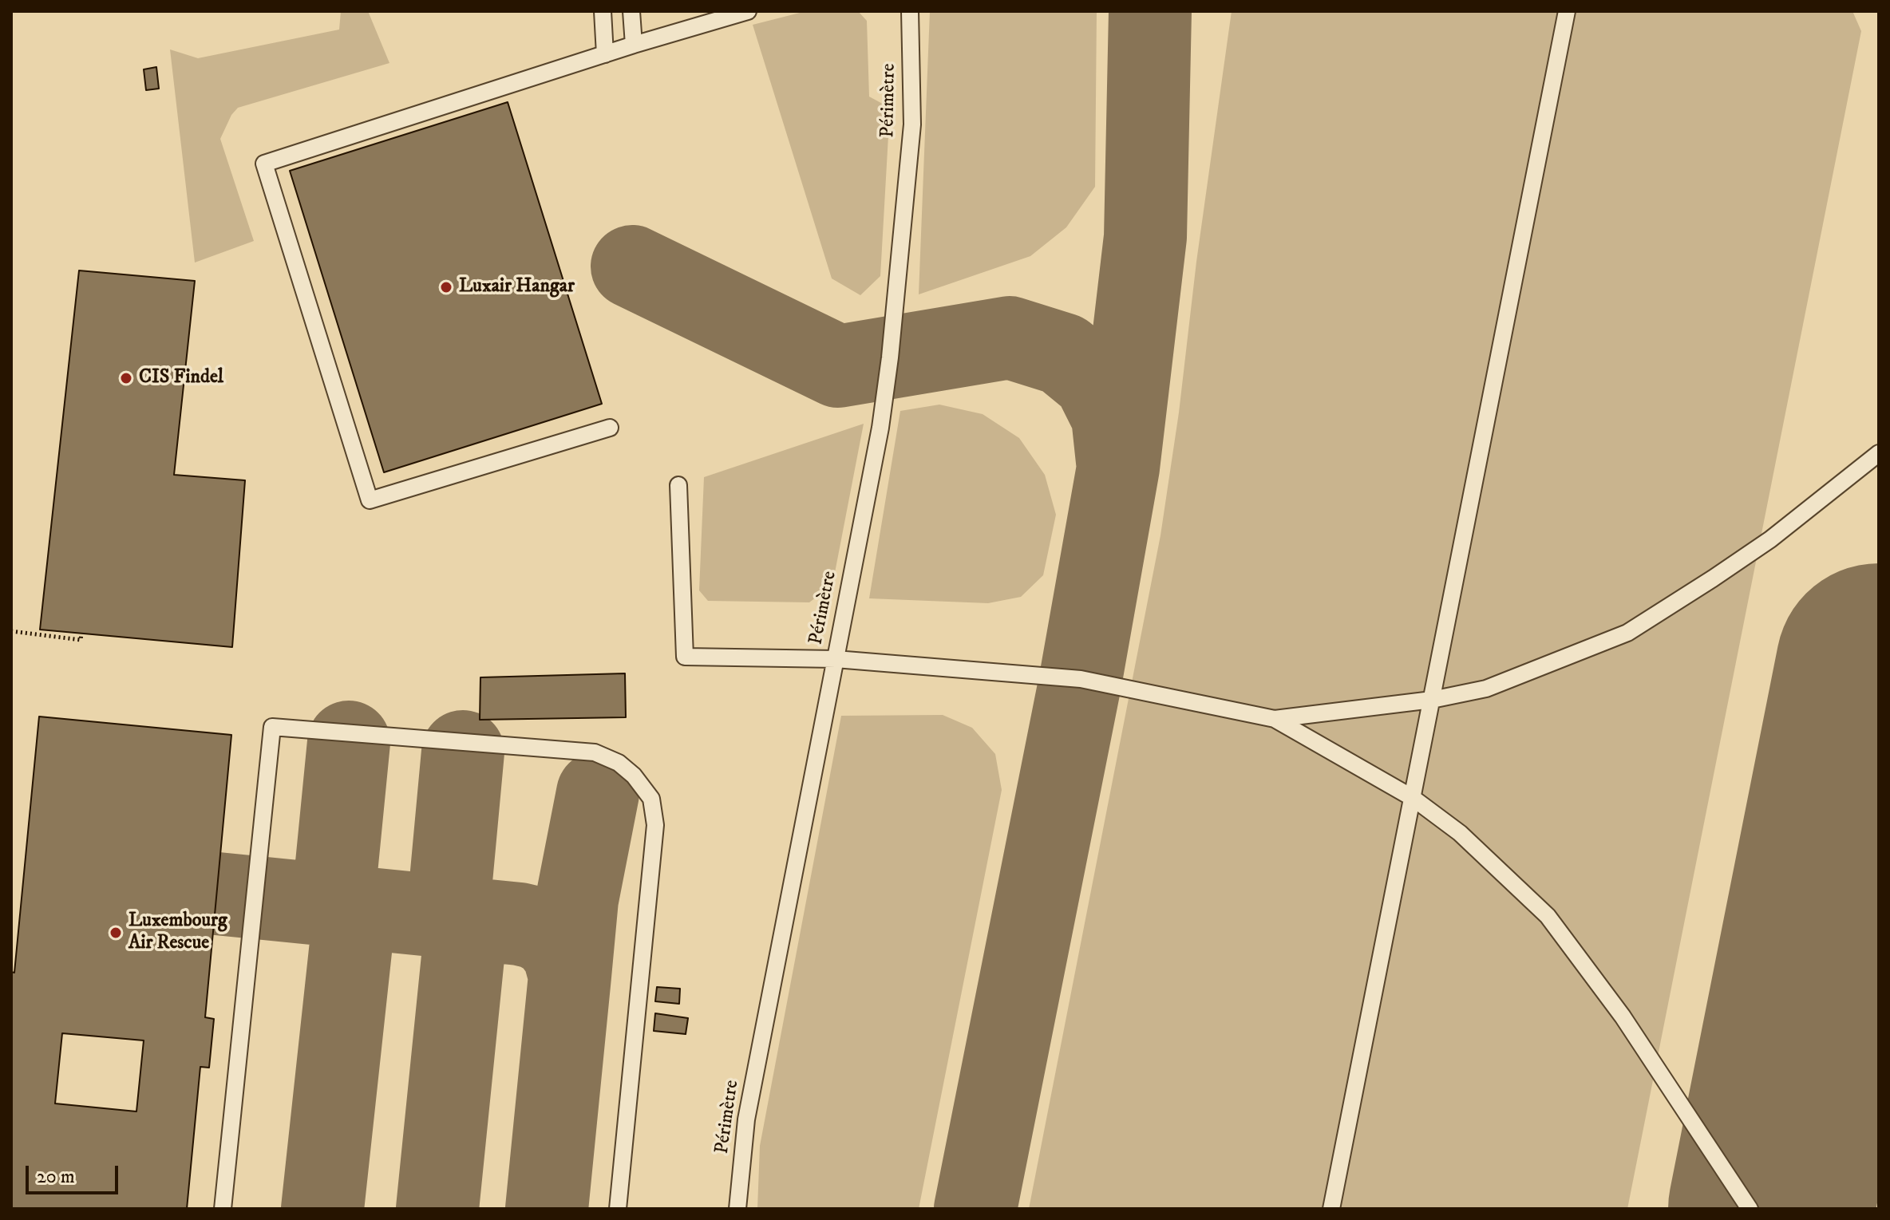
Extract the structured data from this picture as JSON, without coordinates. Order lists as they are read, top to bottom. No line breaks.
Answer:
{"streets":{"lane":["Périmètre"]},"places":["Luxair Hangar","CIS Findel","Luxembourg Air Rescue"],"scale_bar":"20 m"}
